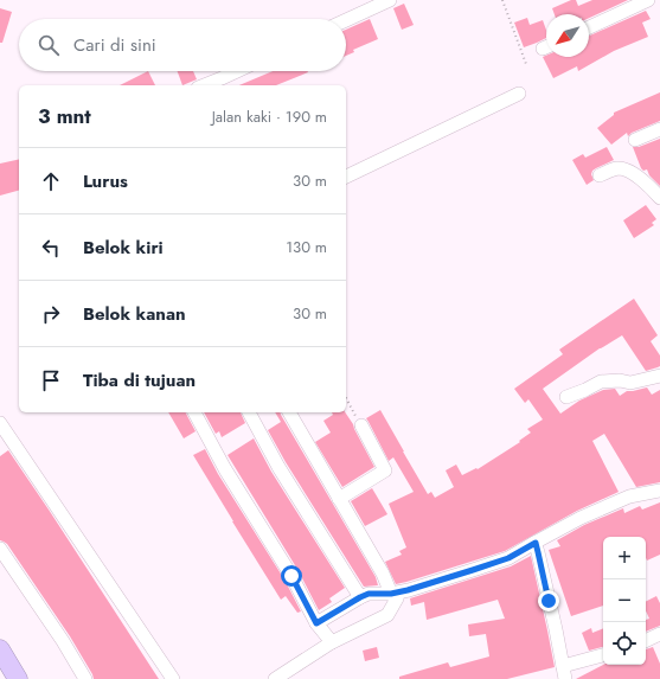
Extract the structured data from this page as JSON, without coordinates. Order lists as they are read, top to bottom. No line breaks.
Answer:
{"north":"bottom left","page":{"search":"Cari di sini","heading":["3 mnt","Jalan kaki · 190 m"],"list":[["Lurus","30 m"],["Belok kiri","130 m"],["Belok kanan","30 m"],"Tiba di tujuan"],"map_buttons":["+","−"]}}
